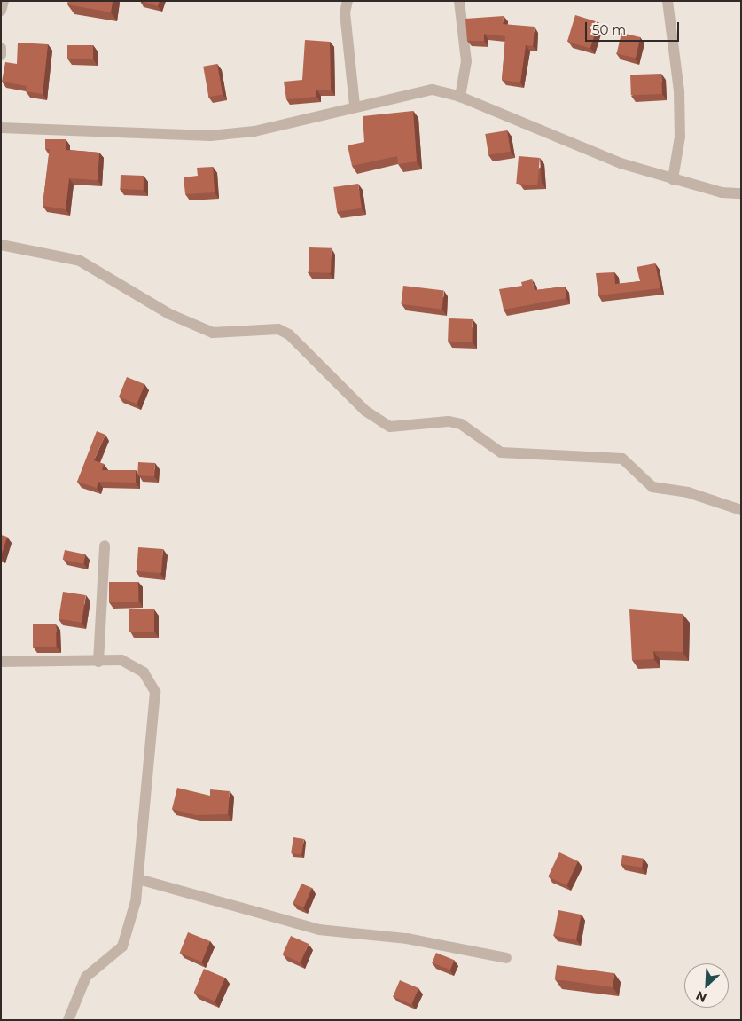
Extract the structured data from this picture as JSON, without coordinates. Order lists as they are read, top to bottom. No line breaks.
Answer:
{"scale_bar":"50 m","north":"bottom left"}
